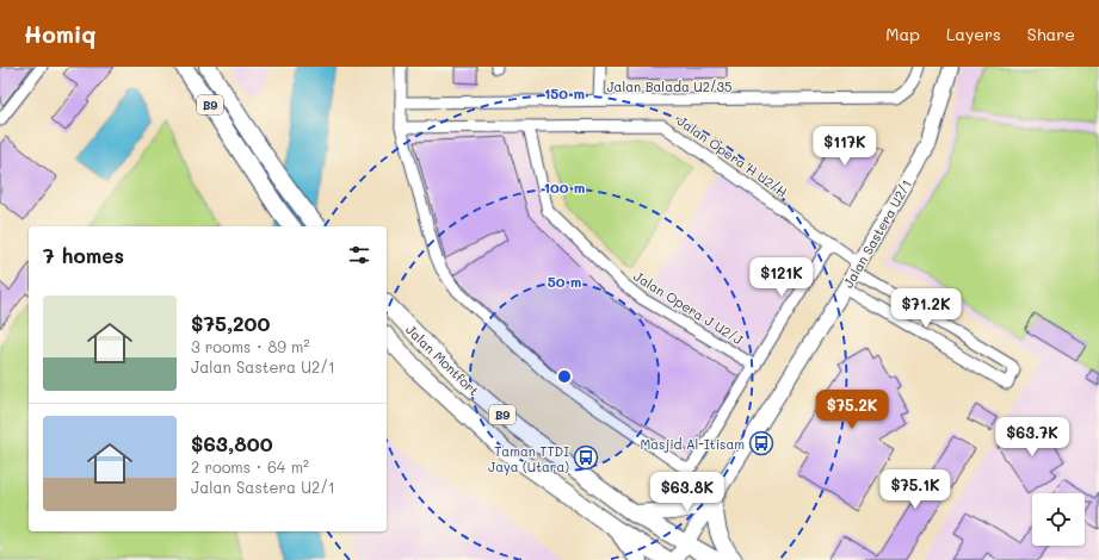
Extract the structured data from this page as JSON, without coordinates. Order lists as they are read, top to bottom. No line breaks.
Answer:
{"streets":{"main road":["B9","Jalan Montfort"],"street":["Jalan Balada U2/35","Jalan Opera H U2/H","Jalan Sastera U2/1","Jalan Opera J U2/J"]},"crossings":[["Jalan Opera H U2/H","Jalan Sastera U2/1"],["Jalan Opera H U2/H","Jalan Opera J U2/J"],["Jalan Sastera U2/1","Jalan Montfort"]],"places":{"bus stop":["Masjid Al-Itisam","Taman TTDI Jaya (Utara)"]},"page":{"header":"Homiq","nav":["Map","Layers","Share"],"price":["$117K","$121K","$71.2K","$75.2K","$63.7K","$75.1K","$63.8K"],"heading":"7 homes","list":[{"name":"$75,200","note":"3 rooms · 89 m² · Jalan Sastera U2/1"},{"name":"$63,800","note":"2 rooms · 64 m² · Jalan Sastera U2/1"}]},"rings":["150 m","100 m","50 m"]}
